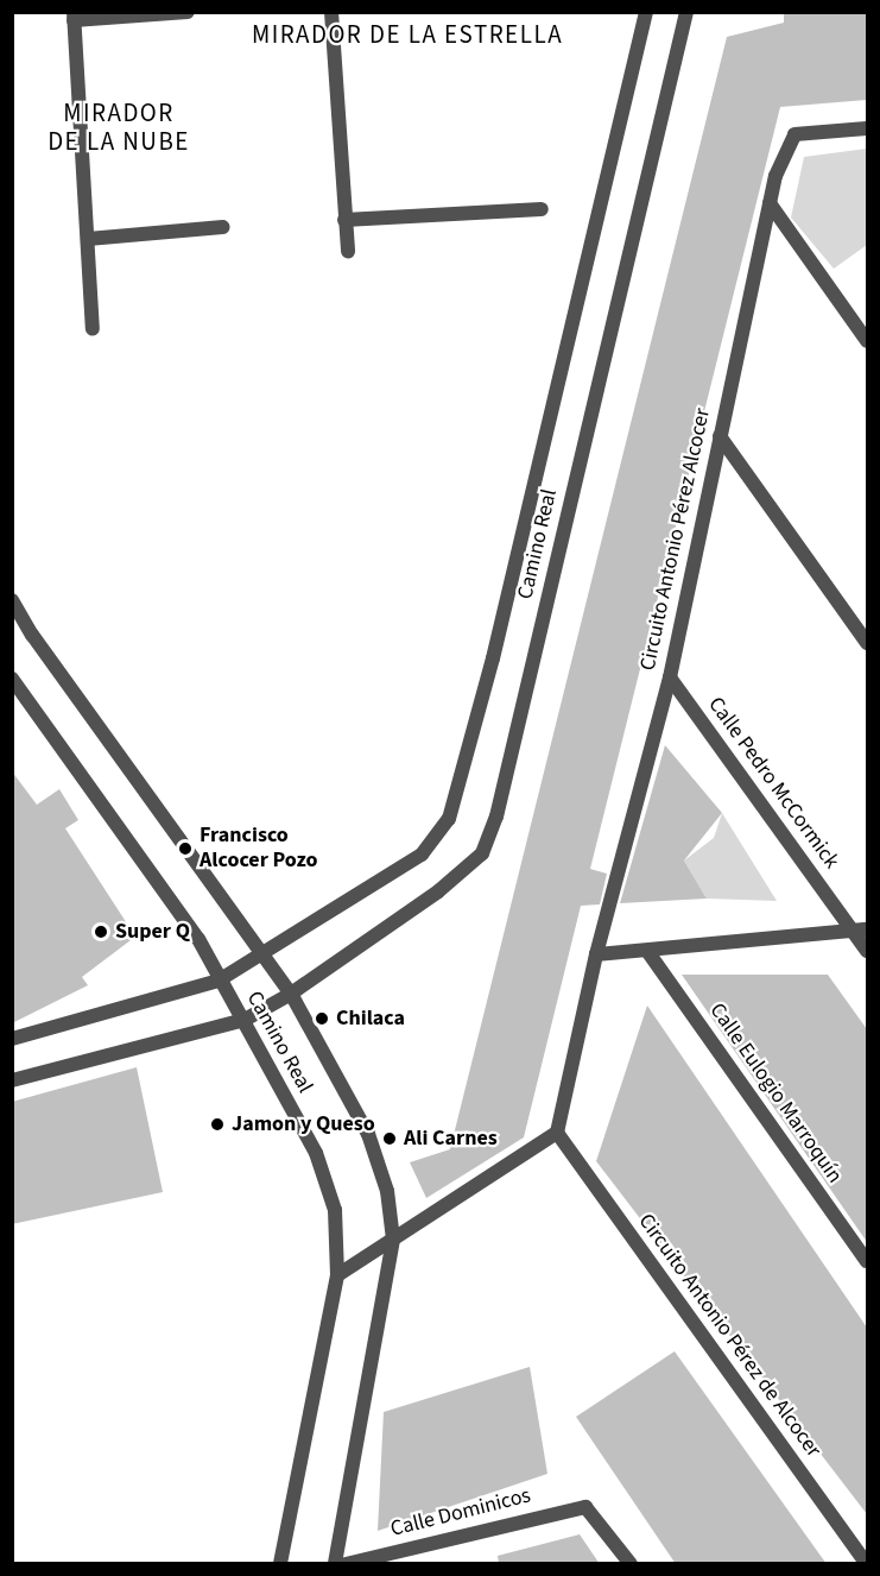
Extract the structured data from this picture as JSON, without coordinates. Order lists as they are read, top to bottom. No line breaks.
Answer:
{"streets":{"street":["Circuito Antonio Pérez Alcocer","Camino Real","Calle Pedro McCormick","Calle Eulogio Marroquín","Circuito Antonio Pérez de Alcocer","Calle Dominicos"]},"crossings":[["Circuito Antonio Pérez Alcocer","Calle Pedro McCormick"]],"districts":["MIRADOR DE LA ESTRELLA","MIRADOR DE LA NUBE"],"places":["Francisco Alcocer Pozo","Super Q","Chilaca","Jamon y Queso","Ali Carnes"]}
